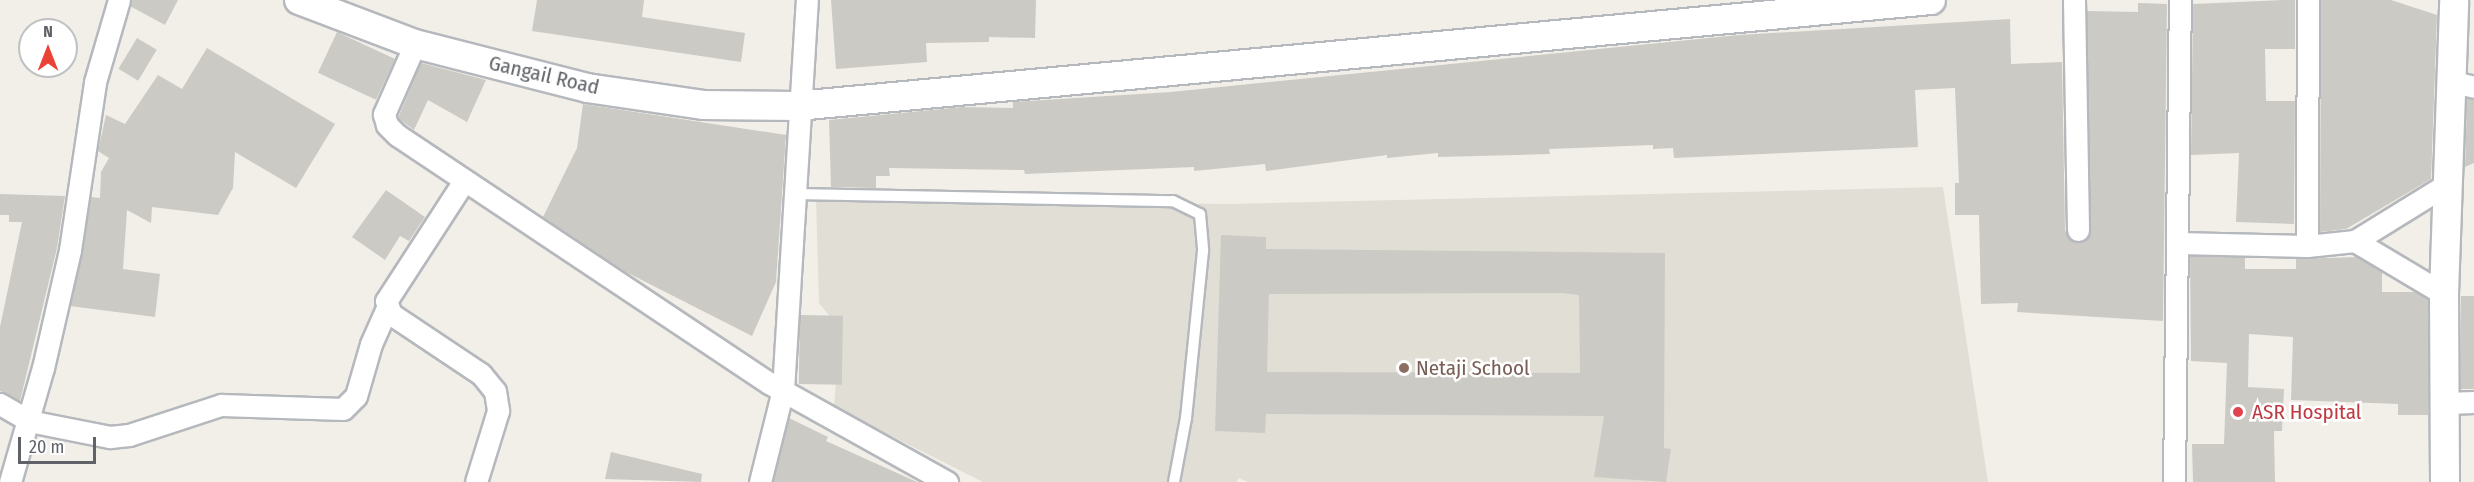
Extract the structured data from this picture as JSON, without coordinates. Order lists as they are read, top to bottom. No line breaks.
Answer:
{"streets":{"street":["Gangail Road"]},"places":["Netaji School","ASR Hospital"],"scale_bar":"20 m","north":"top"}
